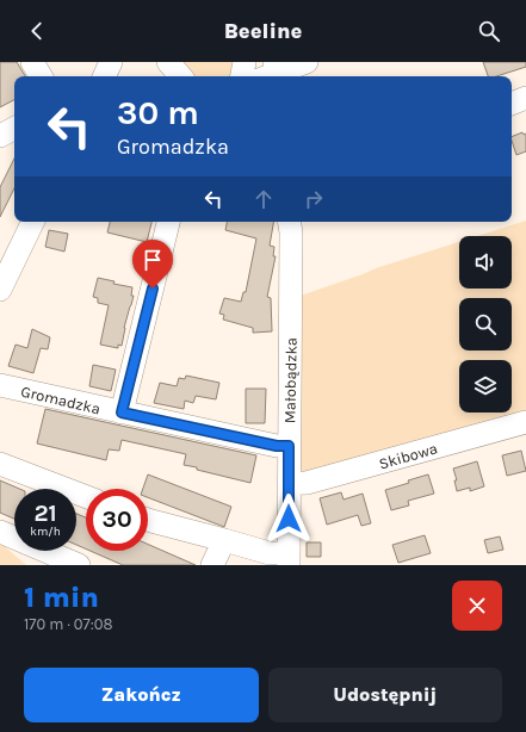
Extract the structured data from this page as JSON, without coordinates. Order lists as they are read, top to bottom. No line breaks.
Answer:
{"streets":{"street":["Małobądzka","Gromadzka","Skibowa"]},"crossings":[["Małobądzka","Gromadzka"],["Małobądzka","Skibowa"]],"page":{"header":"Beeline","turn":["30 m","Gromadzka"],"speed":"21 km/h","limit":"30","heading":["1 min","170 m · 07:08"],"buttons":["Zakończ","Udostępnij"]}}
